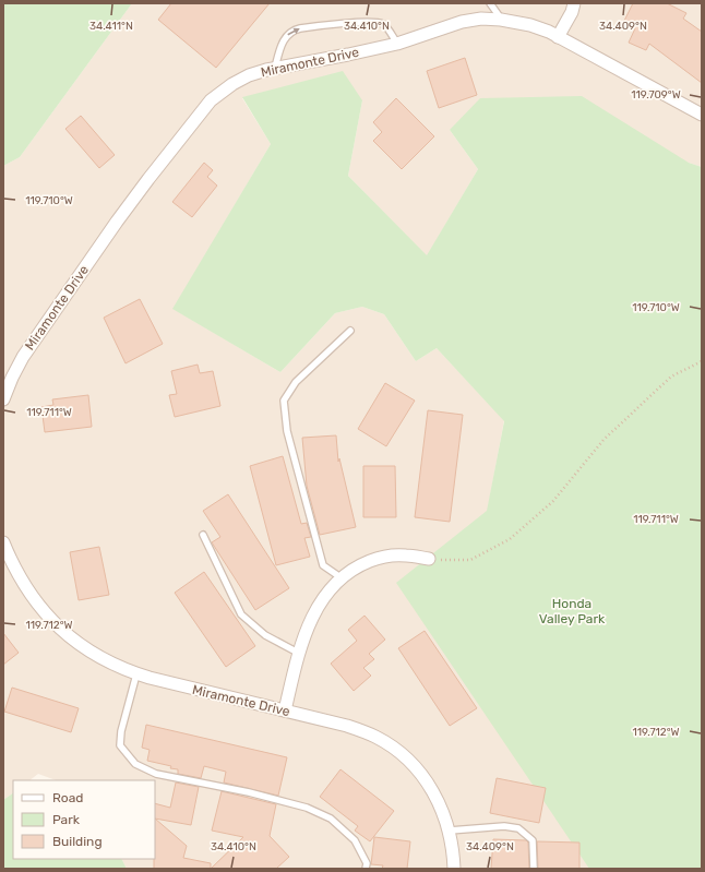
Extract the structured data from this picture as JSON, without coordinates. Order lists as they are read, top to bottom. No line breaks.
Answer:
{"streets":{"street":["Miramonte Drive"]},"parks":["Honda Valley Park"],"legend":["Road","Park","Building"],"coordinates":["34.410°N","34.409°N","34.411°N","119.709°W","119.710°W","119.711°W","119.712°W"]}
